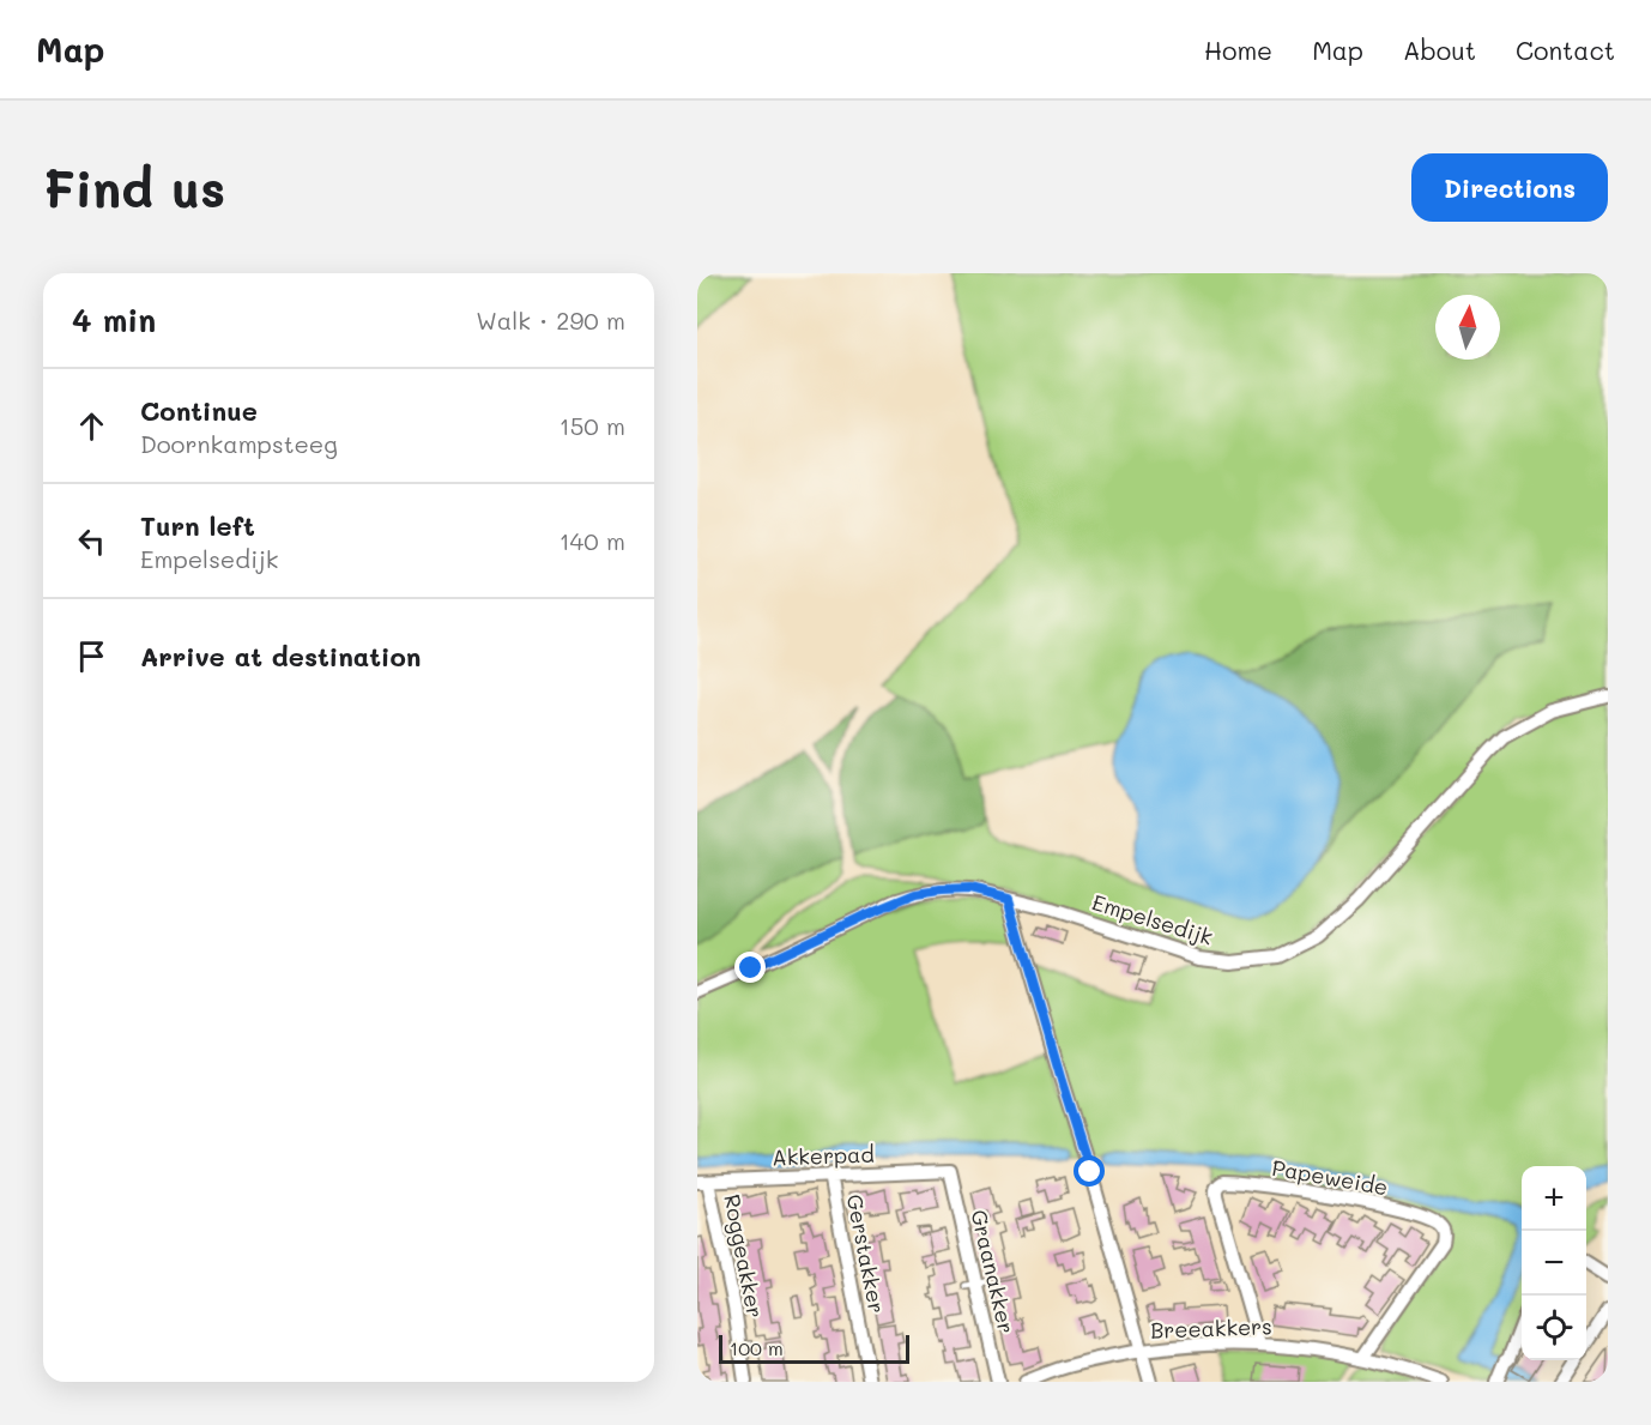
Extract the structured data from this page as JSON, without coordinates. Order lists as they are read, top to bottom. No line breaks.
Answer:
{"streets":{"street":["Empelsedijk","Akkerpad","Papeweide","Gerstakker","Roggeakker","Graanakker","Breeakkers"]},"crossings":[["Akkerpad","Gerstakker"],["Akkerpad","Roggeakker"],["Akkerpad","Graanakker"],["Papeweide","Breeakkers"]],"scale_bar":"100 m","north":"top","page":{"header":"Map","nav":["Home","Map","About","Contact"],"buttons":"Directions","title":"Find us","heading":["4 min","Walk · 290 m"],"list":[["Continue","Doornkampsteeg","150 m"],["Turn left","Empelsedijk","140 m"],"Arrive at destination"],"map_buttons":["+","−"],"scale":"100 m"}}
